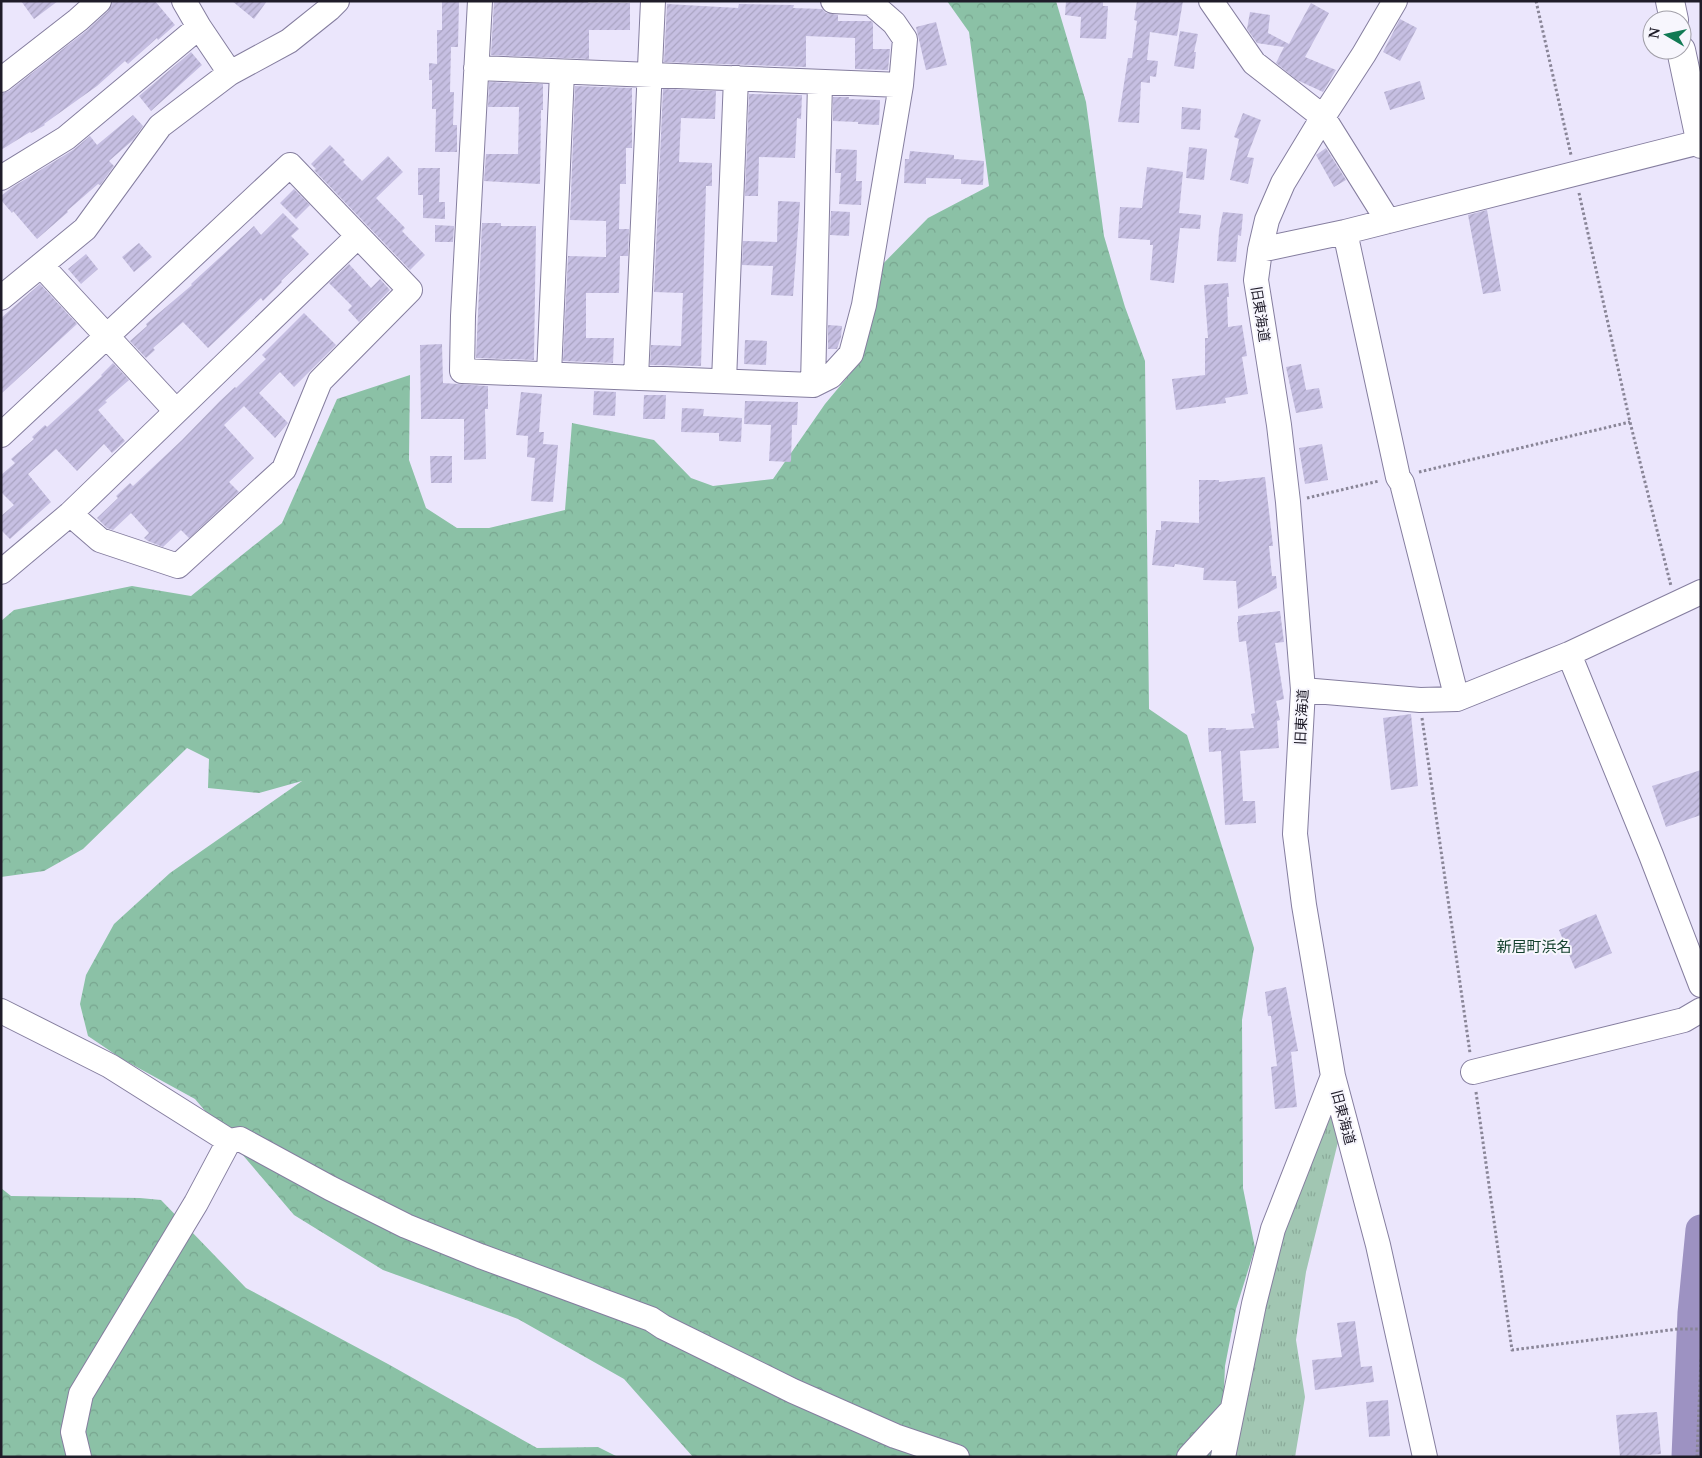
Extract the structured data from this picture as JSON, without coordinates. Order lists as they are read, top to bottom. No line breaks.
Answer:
{"streets":{"street":["旧東海道"]},"districts":["新居町浜名"],"north":"left"}
